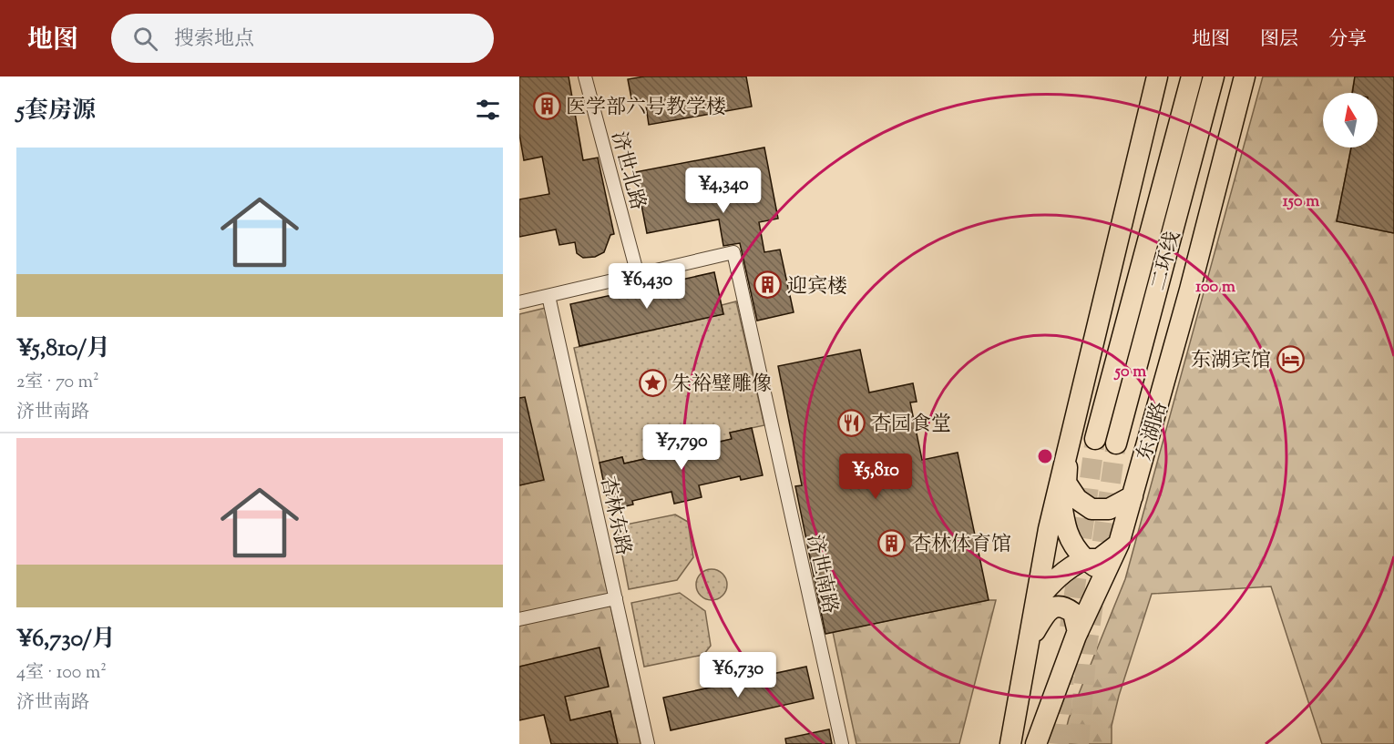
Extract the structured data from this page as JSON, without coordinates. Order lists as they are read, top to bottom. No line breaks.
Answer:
{"streets":{"main road":["二环线","东湖路"],"street":["济世北路","杏林东路","济世南路"]},"crossings":[["济世北路","济世南路"]],"places":{"building":["医学部六号教学楼","迎宾楼","杏林体育馆"],"hotel":["东湖宾馆"],"place":["朱裕璧雕像"],"restaurant":["杏园食堂"]},"north":"top","page":{"header":"地图","search":"搜索地点","nav":["地图","图层","分享"],"heading":"5套房源","list":[{"name":"¥5,810/月","note":"2室 · 70 m² · 济世南路"},{"name":"¥6,730/月","note":"4室 · 100 m² · 济世南路"}],"price":["¥4,340","¥6,430","¥7,790","¥5,810","¥6,730"]},"rings":["150 m","100 m","50 m"]}
